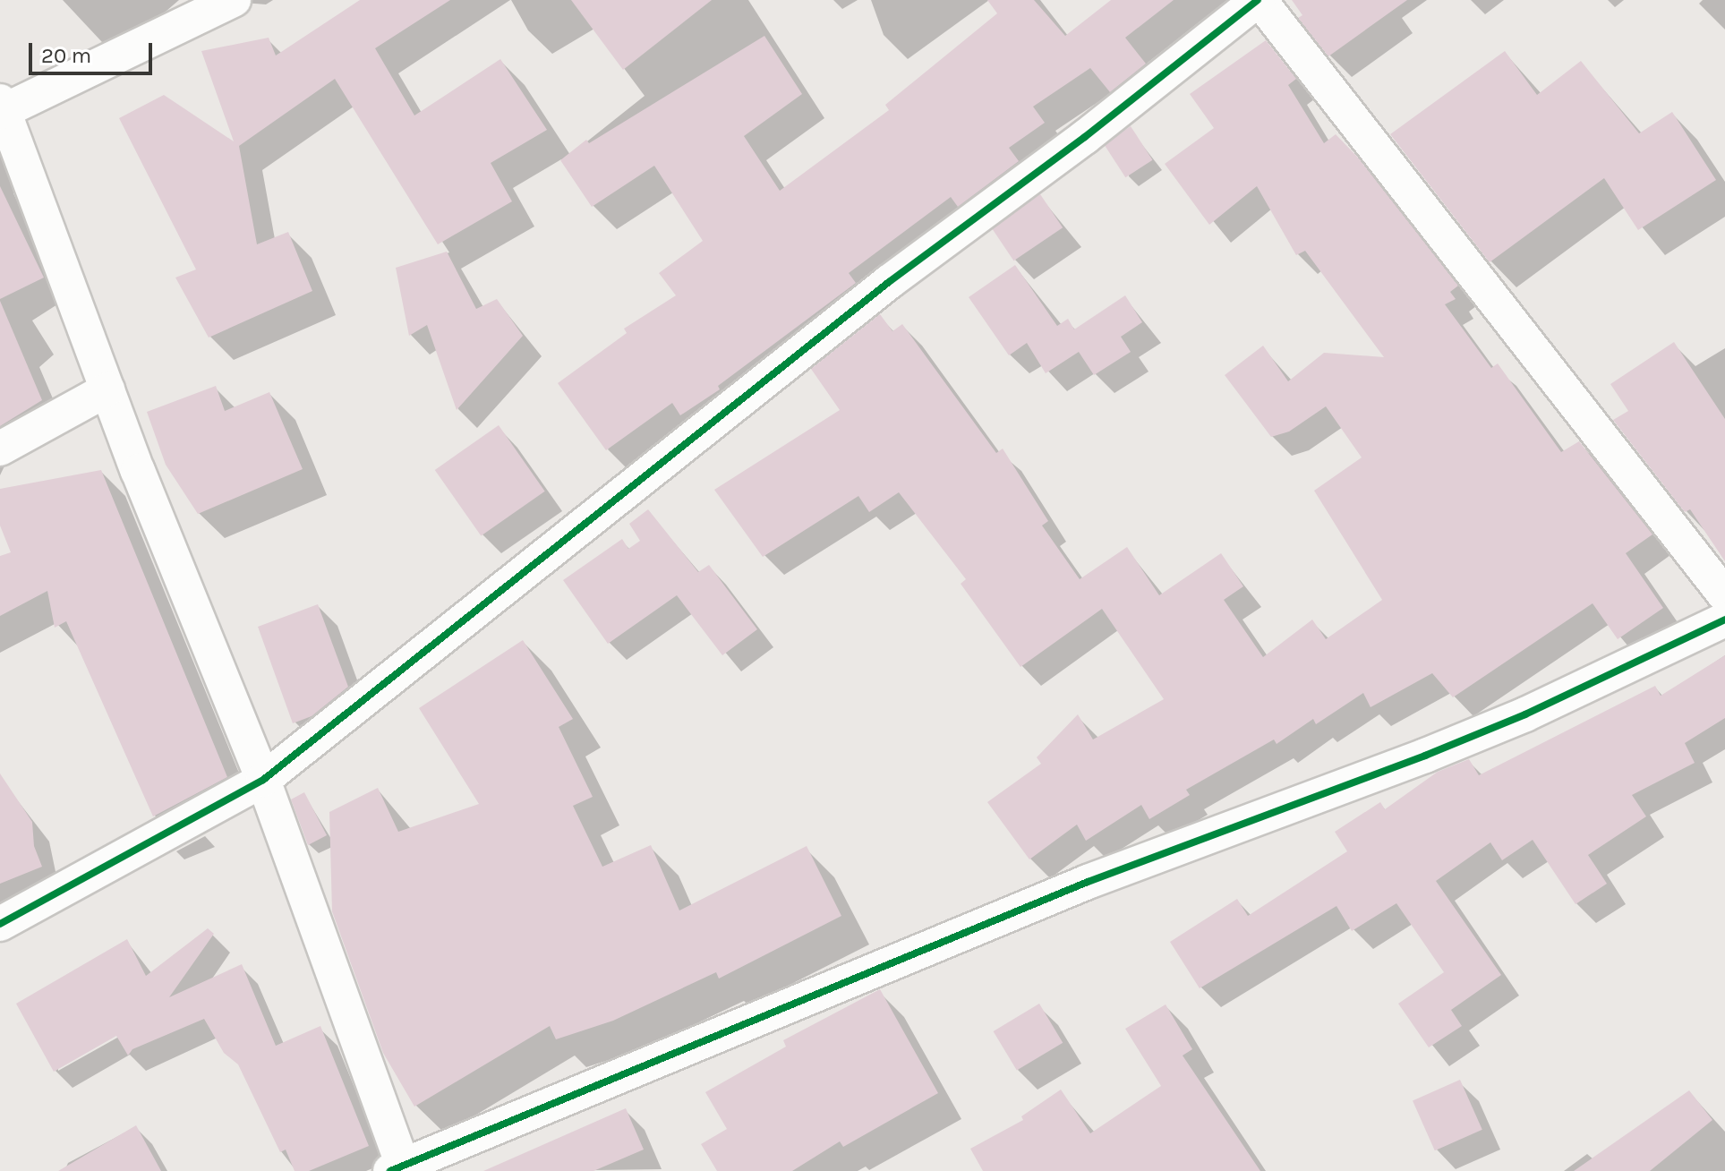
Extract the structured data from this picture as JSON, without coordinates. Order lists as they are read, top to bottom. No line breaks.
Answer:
{"scale_bar":"20 m"}
